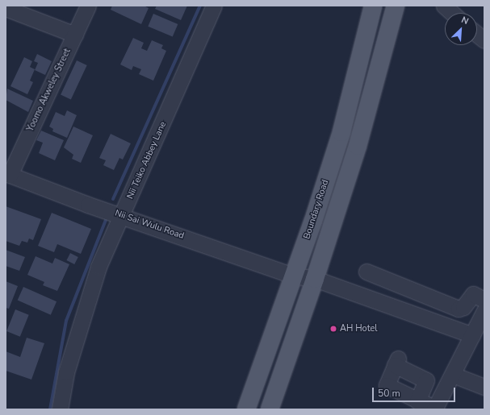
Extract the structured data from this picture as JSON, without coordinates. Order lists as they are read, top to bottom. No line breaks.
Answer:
{"streets":{"main road":["Boundary Road"],"street":["Yoomo Akweley Street","Nii Teiko Abbey Lane","Nii Sai Wulu Road"]},"crossings":[["Yoomo Akweley Street","Nii Sai Wulu Road"],["Nii Teiko Abbey Lane","Nii Sai Wulu Road"],["Boundary Road","Nii Sai Wulu Road"]],"places":["AH Hotel"],"scale_bar":"50 m","north":"top right"}
